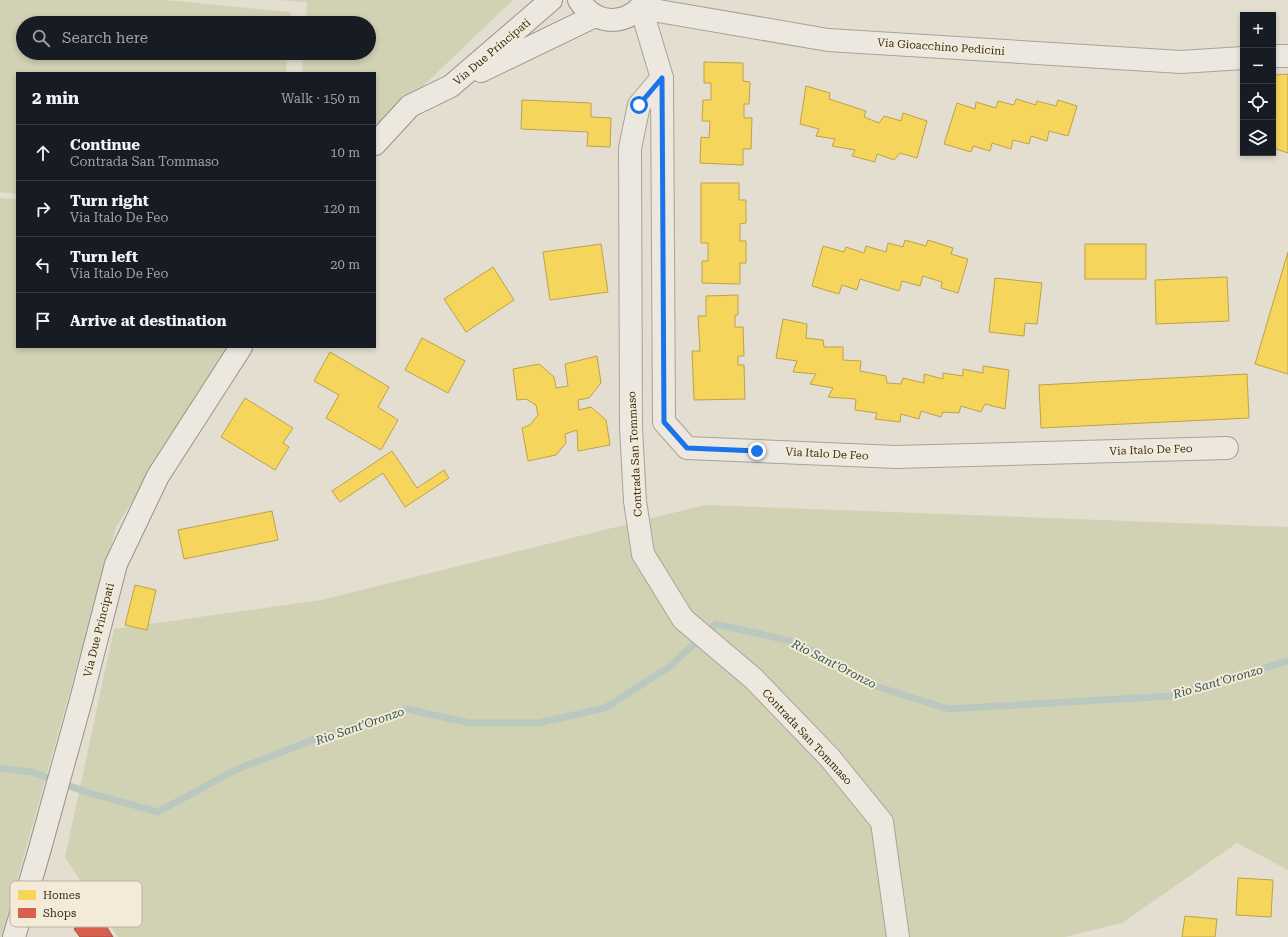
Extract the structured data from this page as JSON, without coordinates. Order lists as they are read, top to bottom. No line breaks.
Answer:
{"streets":{"street":["Via Gioacchino Pedicini","Via Due Principati","Via Italo De Feo","Contrada San Tommaso"]},"crossings":[["Via Gioacchino Pedicini","Via Italo De Feo"],["Via Italo De Feo","Contrada San Tommaso"]],"water":["Rio Sant'Oronzo"],"legend":["Homes","Shops"],"page":{"map_buttons":["+","−"],"search":"Search here","heading":["2 min","Walk · 150 m"],"list":[["Continue","Contrada San Tommaso","10 m"],["Turn right","Via Italo De Feo","120 m"],["Turn left","Via Italo De Feo","20 m"],"Arrive at destination"]}}
